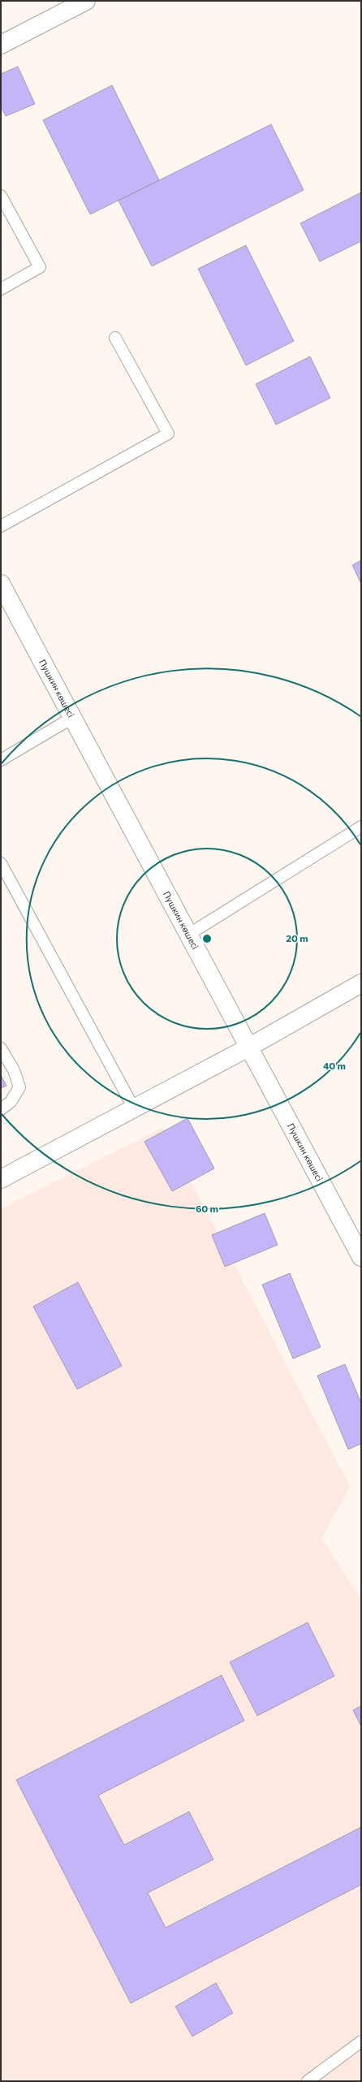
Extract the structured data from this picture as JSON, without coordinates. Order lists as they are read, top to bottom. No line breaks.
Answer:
{"streets":{"main road":["Пушкин көшесі"]},"rings":["20 m","40 m","60 m"]}
